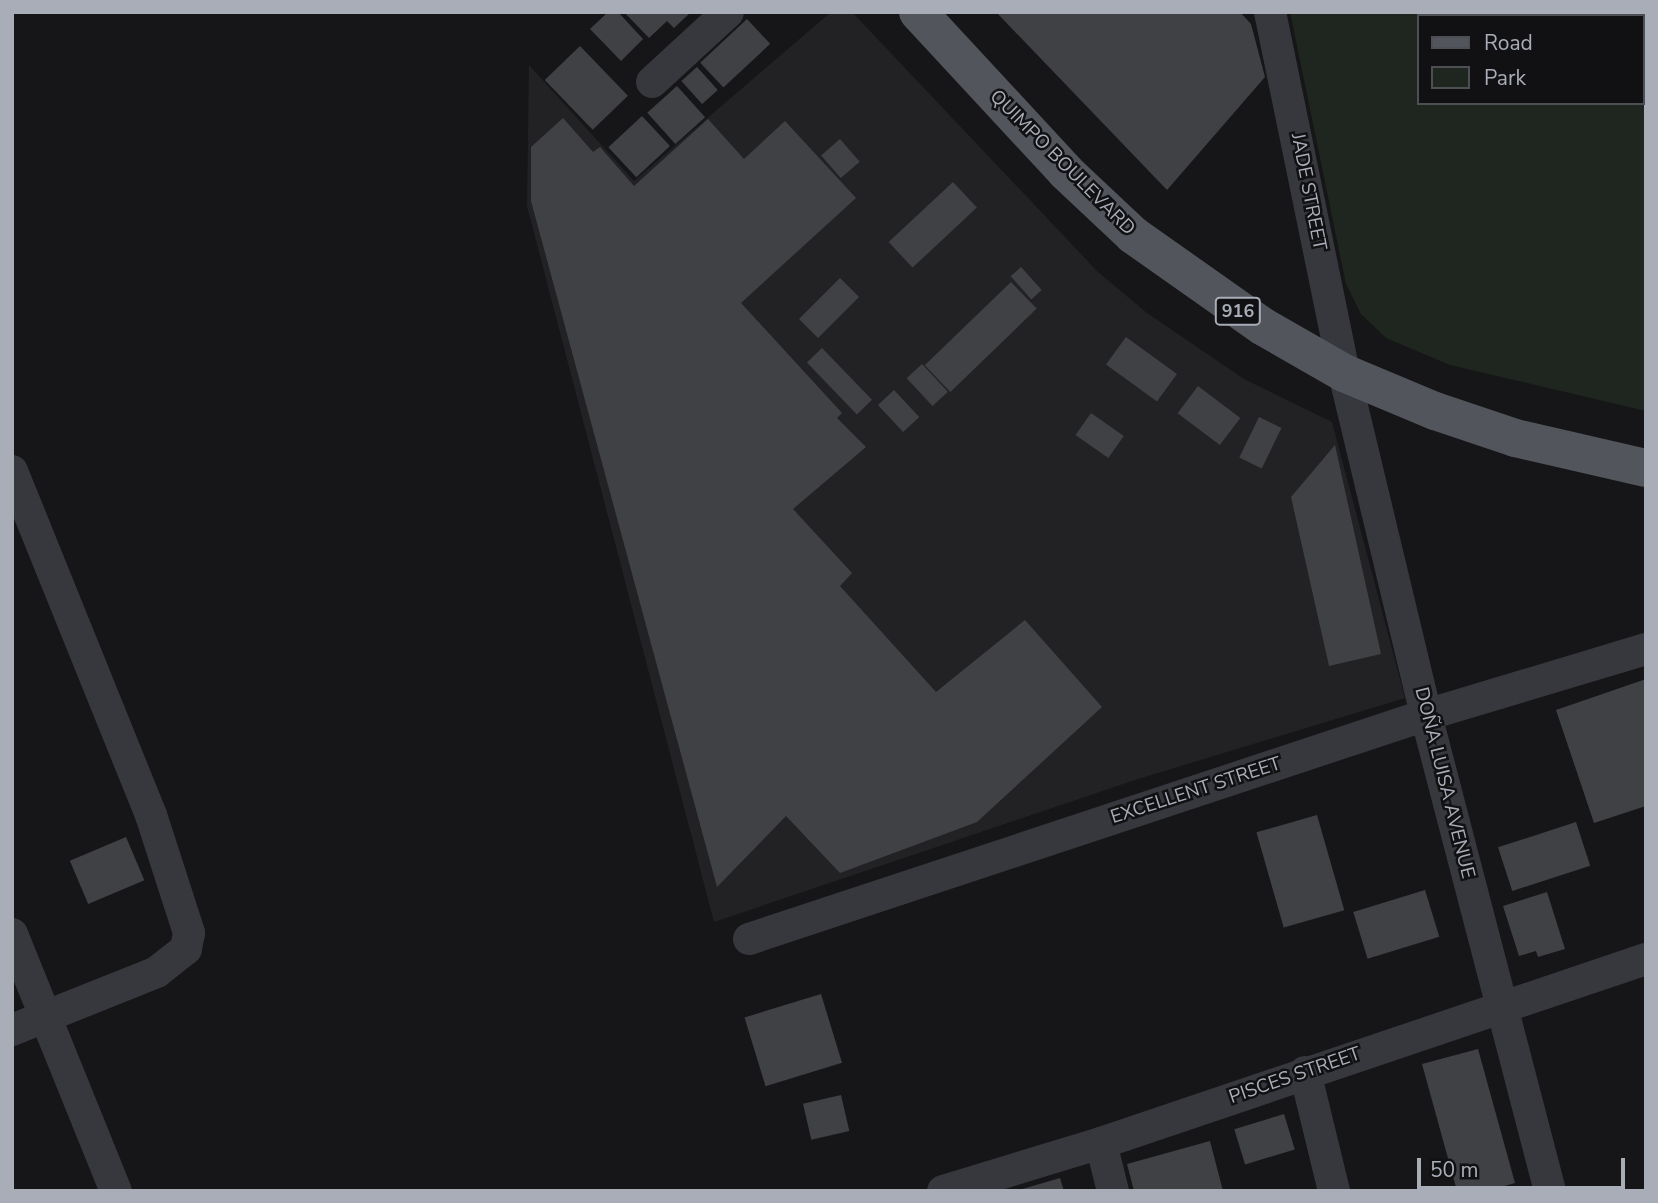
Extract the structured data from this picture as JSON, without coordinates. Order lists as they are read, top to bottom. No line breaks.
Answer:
{"streets":{"main road":["QUIMPO BOULEVARD","916"],"street":["JADE STREET","DOÑA LUISA AVENUE","EXCELLENT STREET","PISCES STREET"]},"crossings":[["QUIMPO BOULEVARD","JADE STREET"],["QUIMPO BOULEVARD","DOÑA LUISA AVENUE"],["JADE STREET","DOÑA LUISA AVENUE"],["DOÑA LUISA AVENUE","EXCELLENT STREET"],["DOÑA LUISA AVENUE","PISCES STREET"]],"legend":["Road","Park"],"scale_bar":"50 m"}
